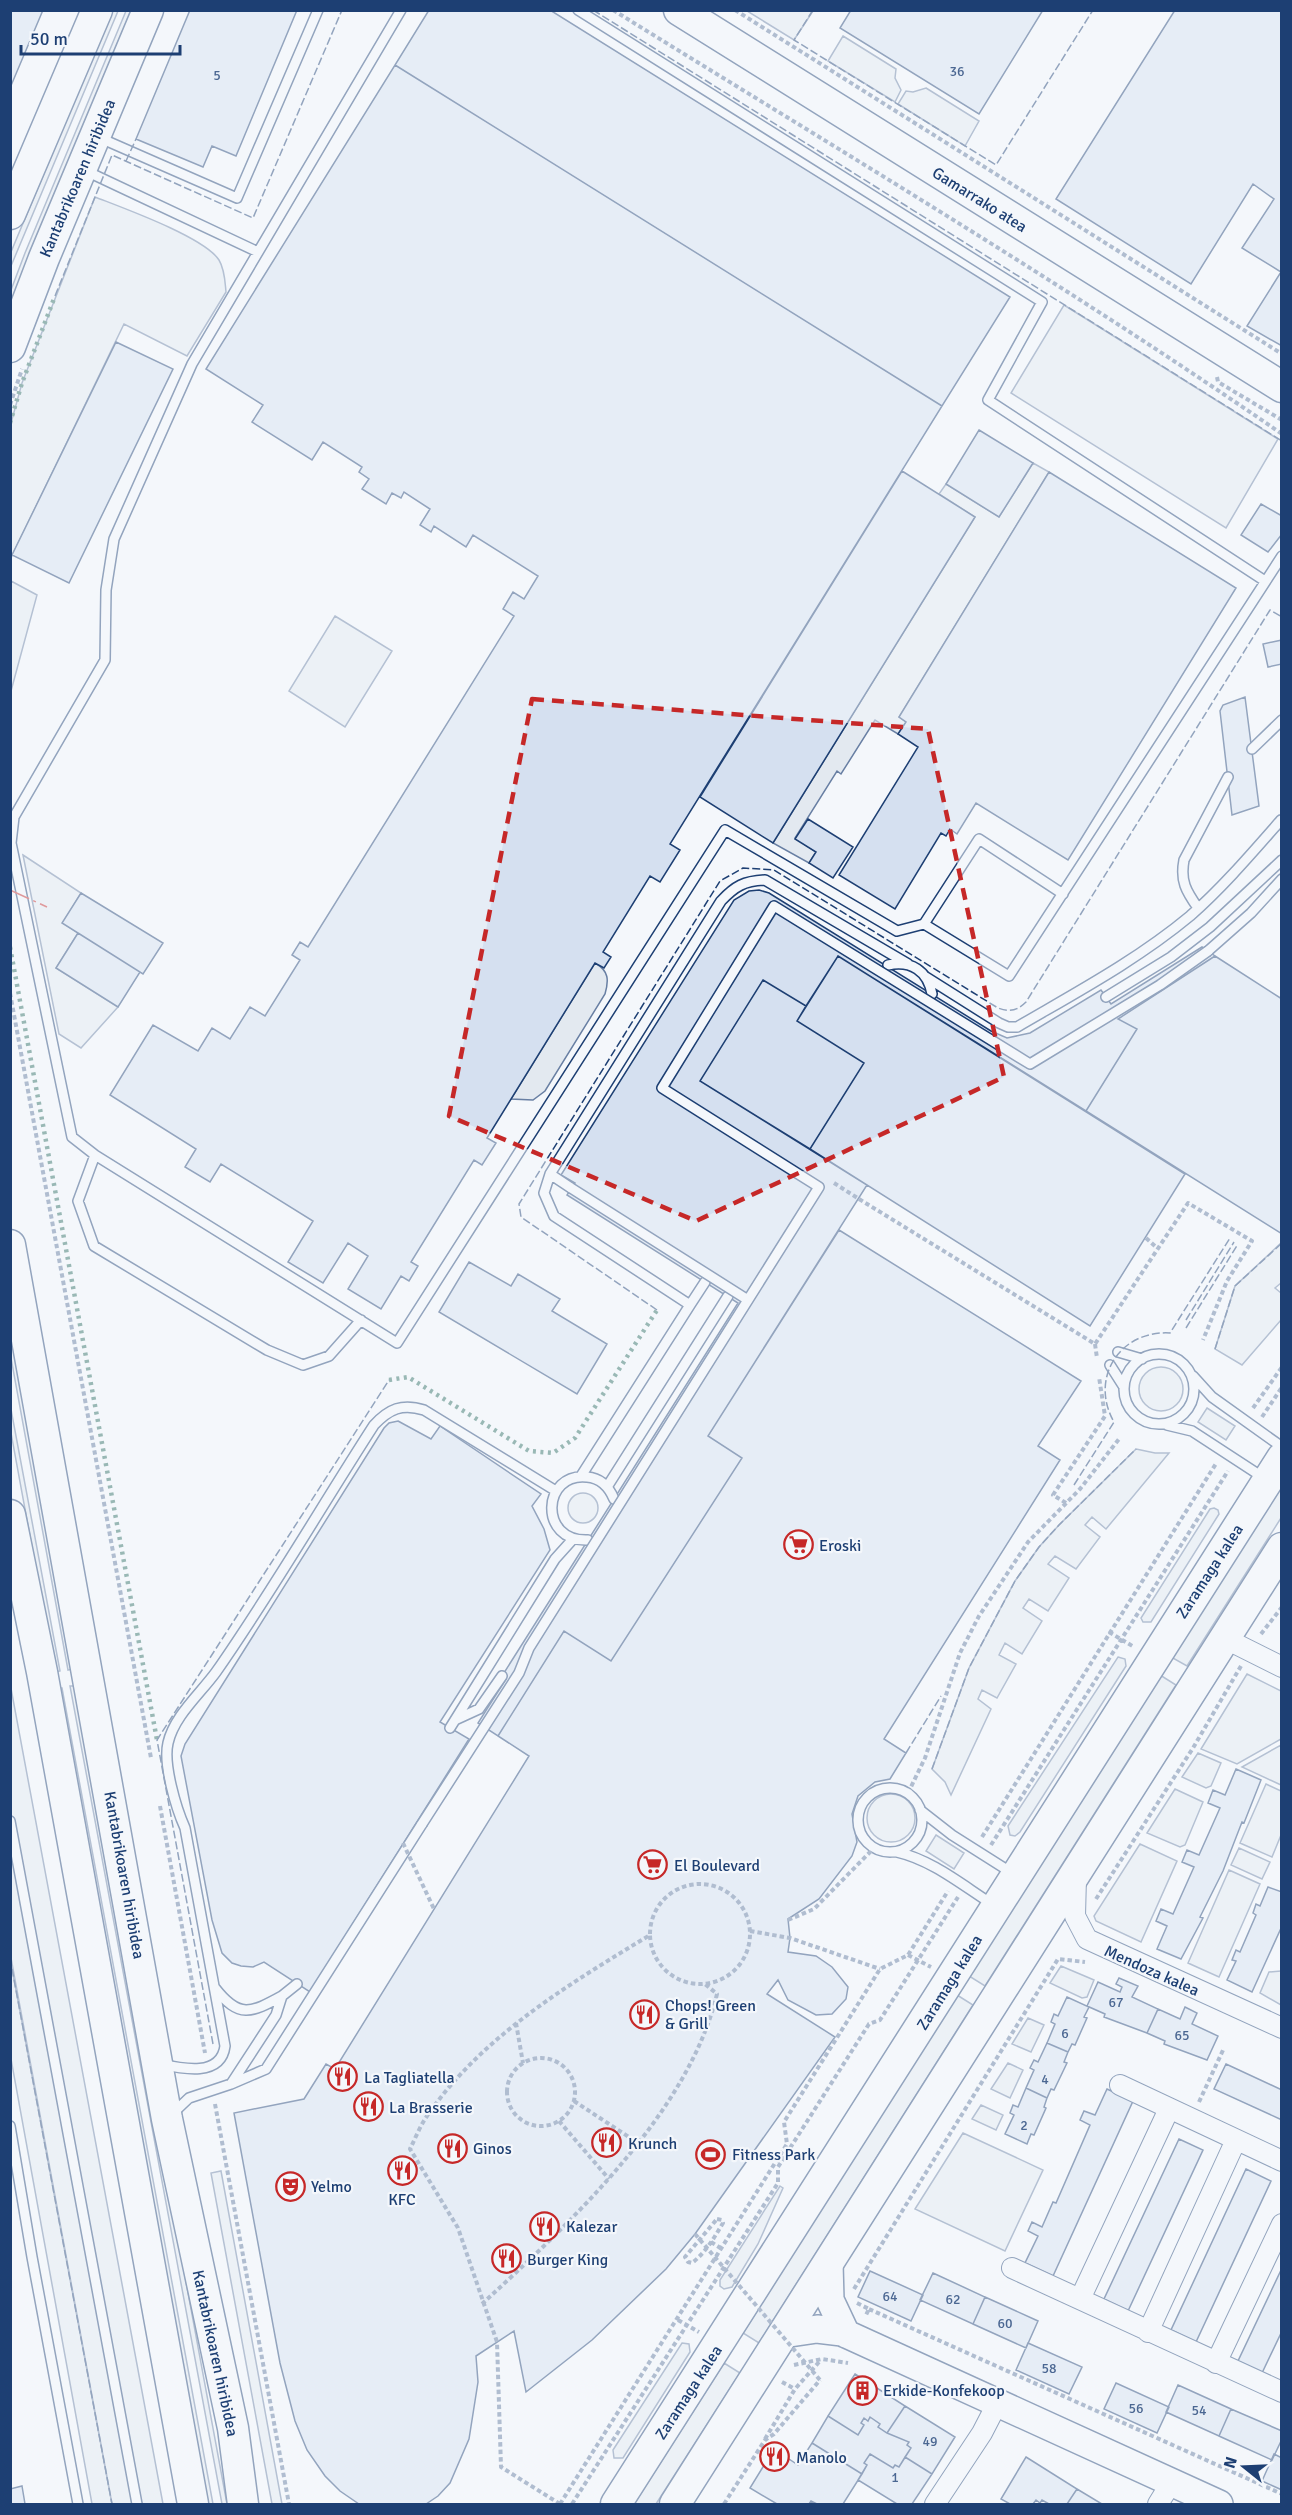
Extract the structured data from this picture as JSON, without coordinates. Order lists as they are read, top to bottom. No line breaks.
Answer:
{"streets":{"main road":["Kantabrikoaren hiribidea","Gamarrako atea","Zaramaga kalea"],"street":["Mendoza kalea"]},"places":{"supermarket":["Eroski","El Boulevard"],"restaurant":["Chops! Green & Grill","La Tagliatella","La Brasserie","Krunch","Ginos","KFC","Kalezar","Burger King","Manolo"],"sports":["Fitness Park"],"theatre":["Yelmo"],"building":["Erkide-Konfekoop"]},"house_numbers":["36","5","67","6","65","4","2","64","62","60","58","56","54","49","1"],"scale_bar":"50 m","north":"left"}
